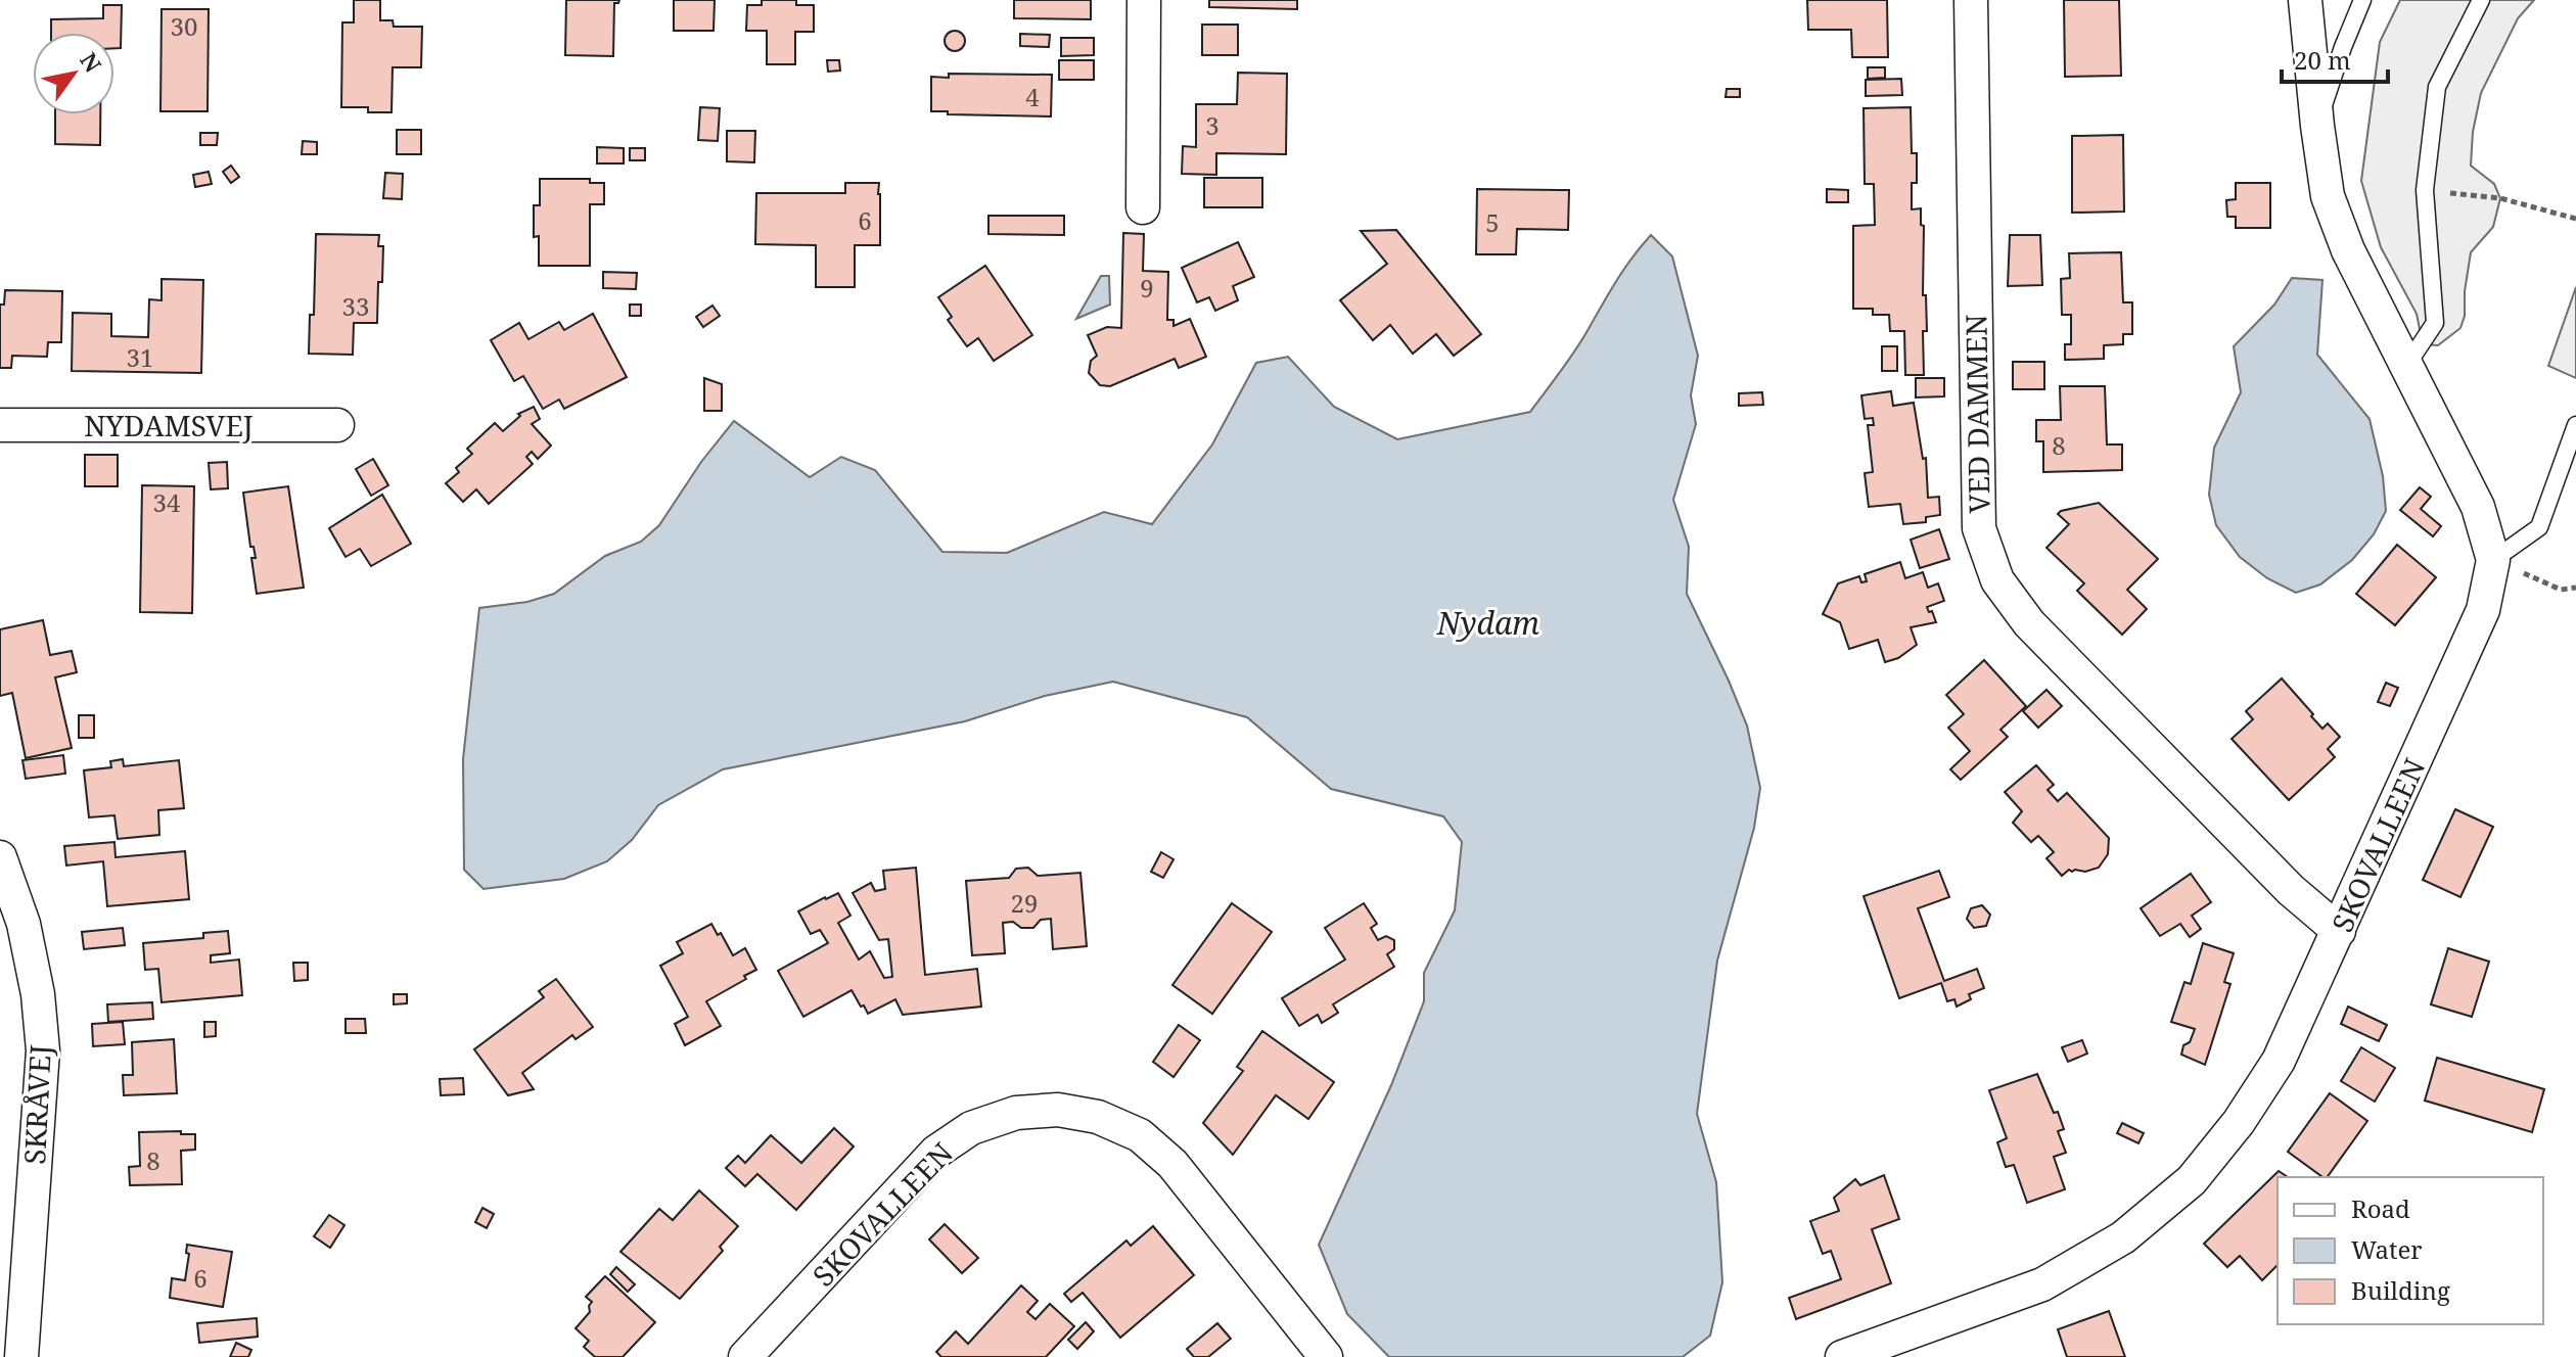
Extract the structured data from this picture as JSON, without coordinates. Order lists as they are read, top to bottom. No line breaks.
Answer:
{"streets":{"street":["VED DAMMEN","NYDAMSVEJ","SKOVALLEEN","SKRÅVEJ"]},"crossings":[["VED DAMMEN","SKOVALLEEN"]],"water":["Nydam"],"house_numbers":["30","4","3","6","5","9","33","31","8","34","29","8","6"],"legend":["Road","Water","Building"],"scale_bar":"20 m","north":"top right"}
